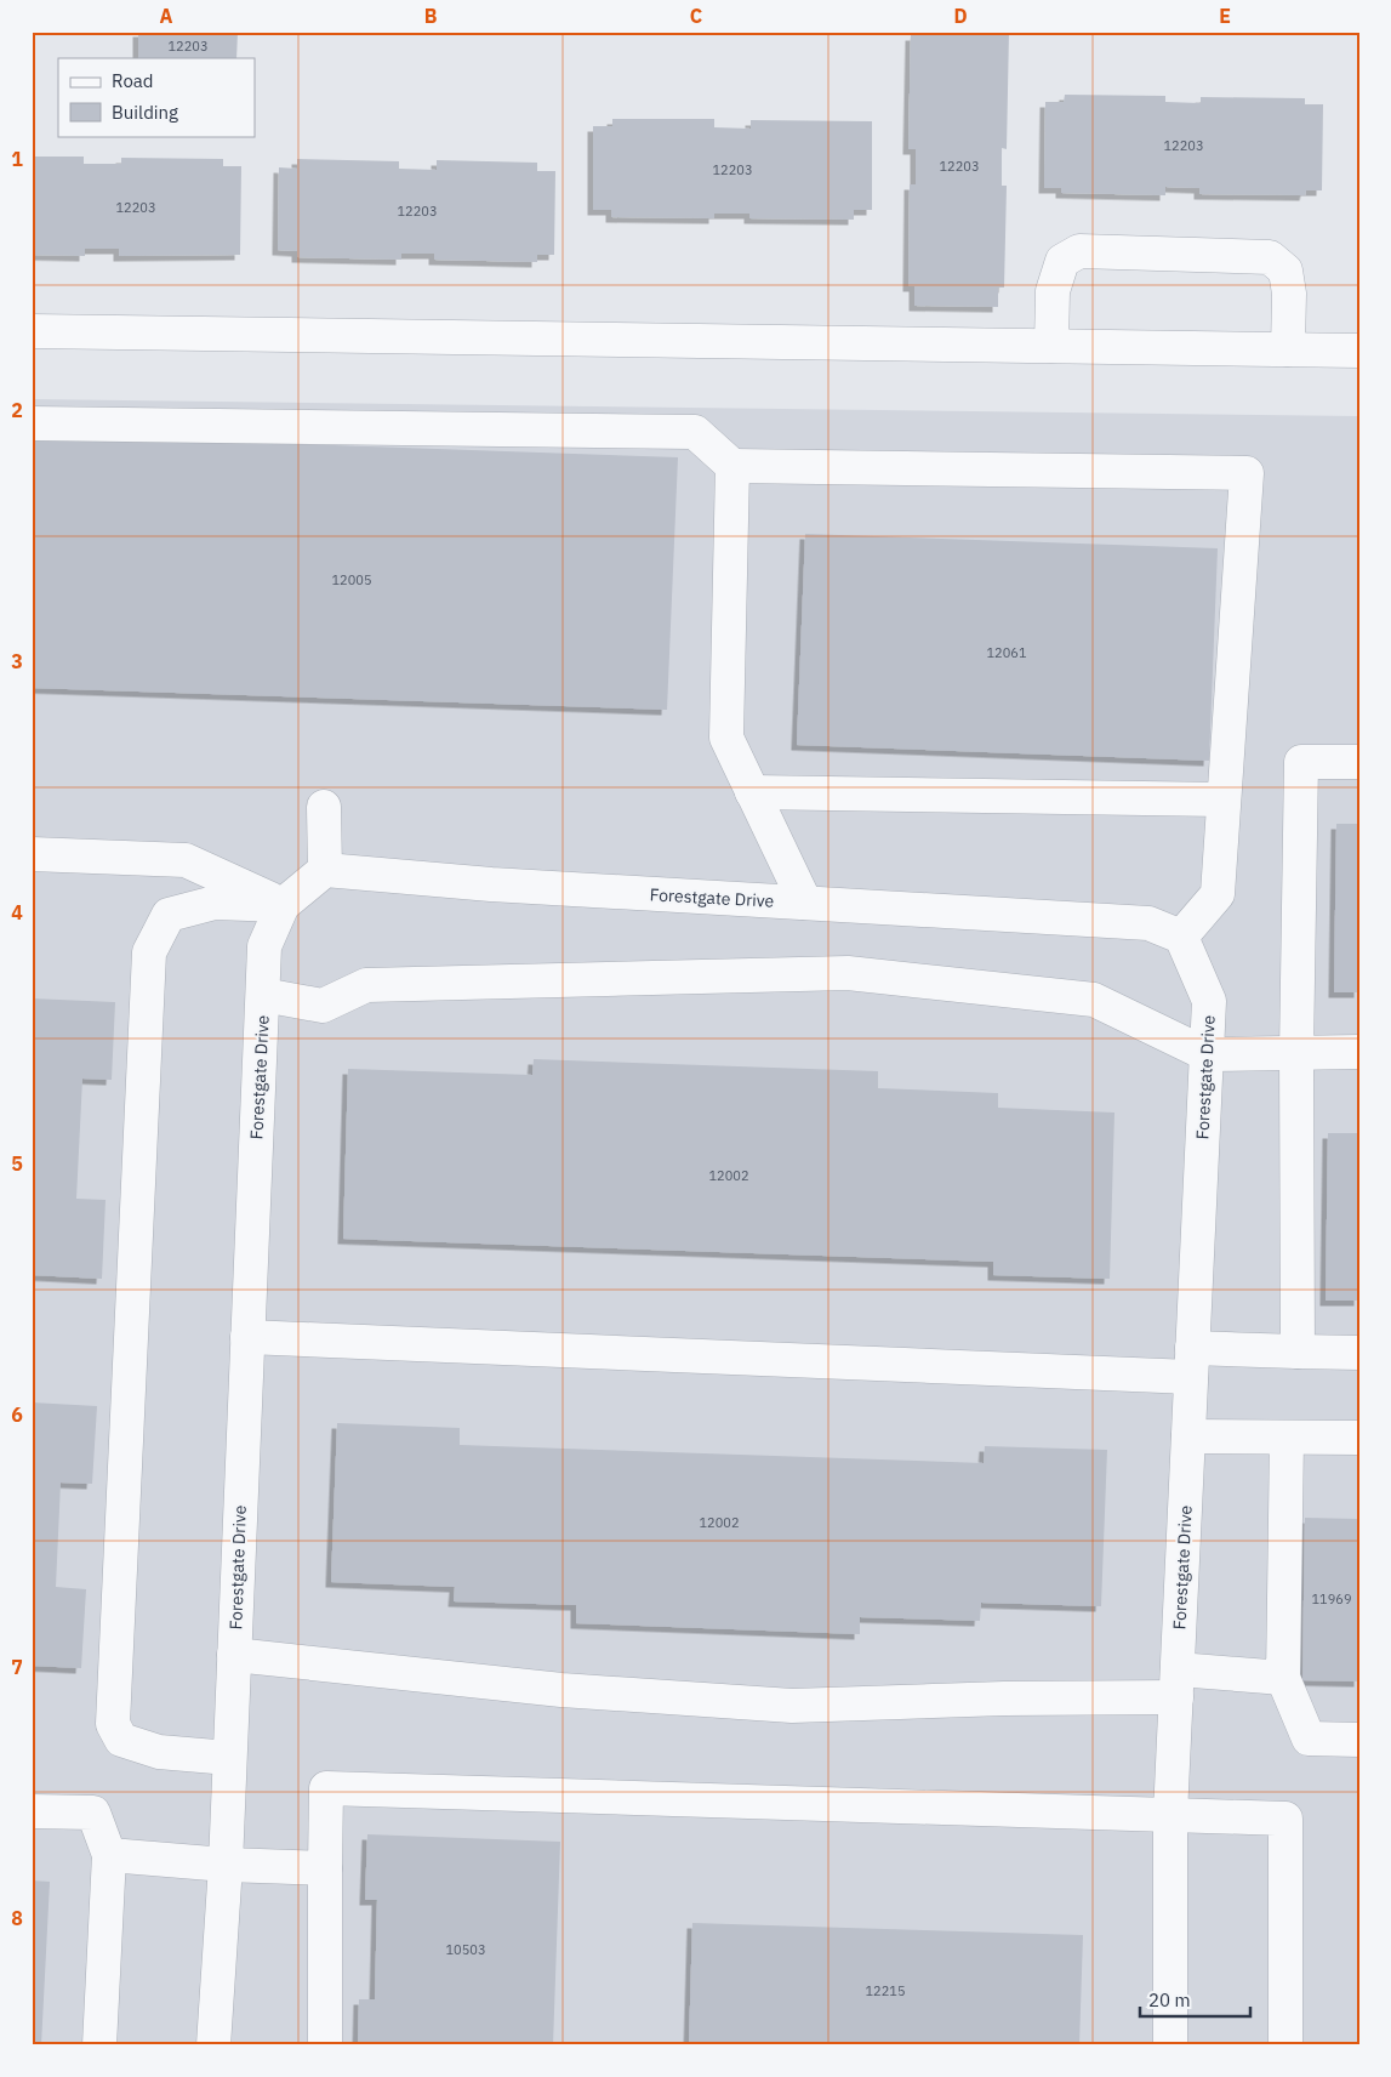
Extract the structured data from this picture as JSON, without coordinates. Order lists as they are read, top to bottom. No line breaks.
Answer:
{"streets":{"street":["Forestgate Drive"]},"house_numbers":["12203","12203","12203","12203","12203","12203","12005","12061","12002","12002","11969","10503","12215"],"legend":["Road","Building"],"scale_bar":"20 m","grid":{"columns":["A","B","C","D","E"],"rows":["1","2","3","4","5","6","7","8"]}}
